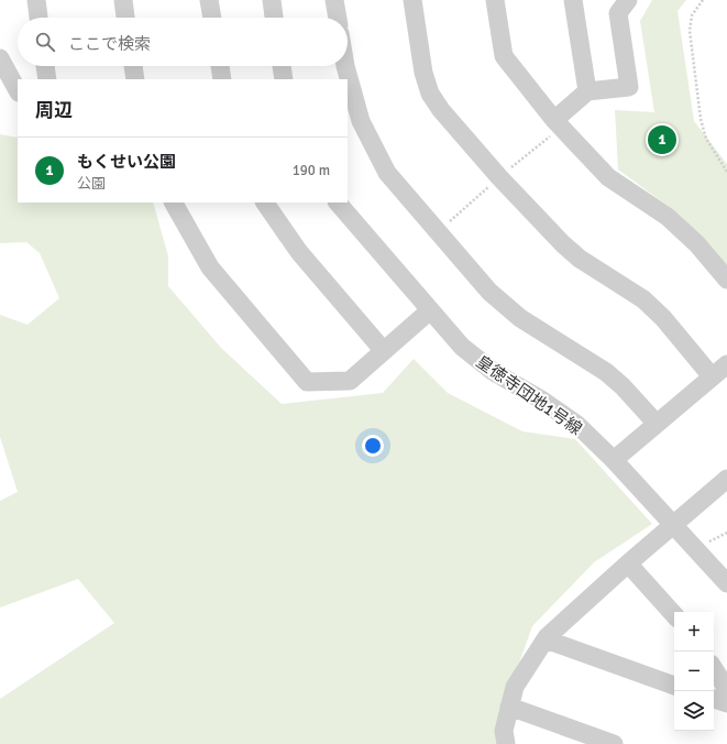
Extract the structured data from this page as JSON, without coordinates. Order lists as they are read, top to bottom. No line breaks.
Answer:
{"streets":{"street":["皇徳寺団地1号線"]},"page":{"search":"ここで検索","heading":"周辺","pins":"1","list":[{"mark":"1","name":"もくせい公園","note":"公園","value":"190 m"}],"map_buttons":["+","−"]}}
